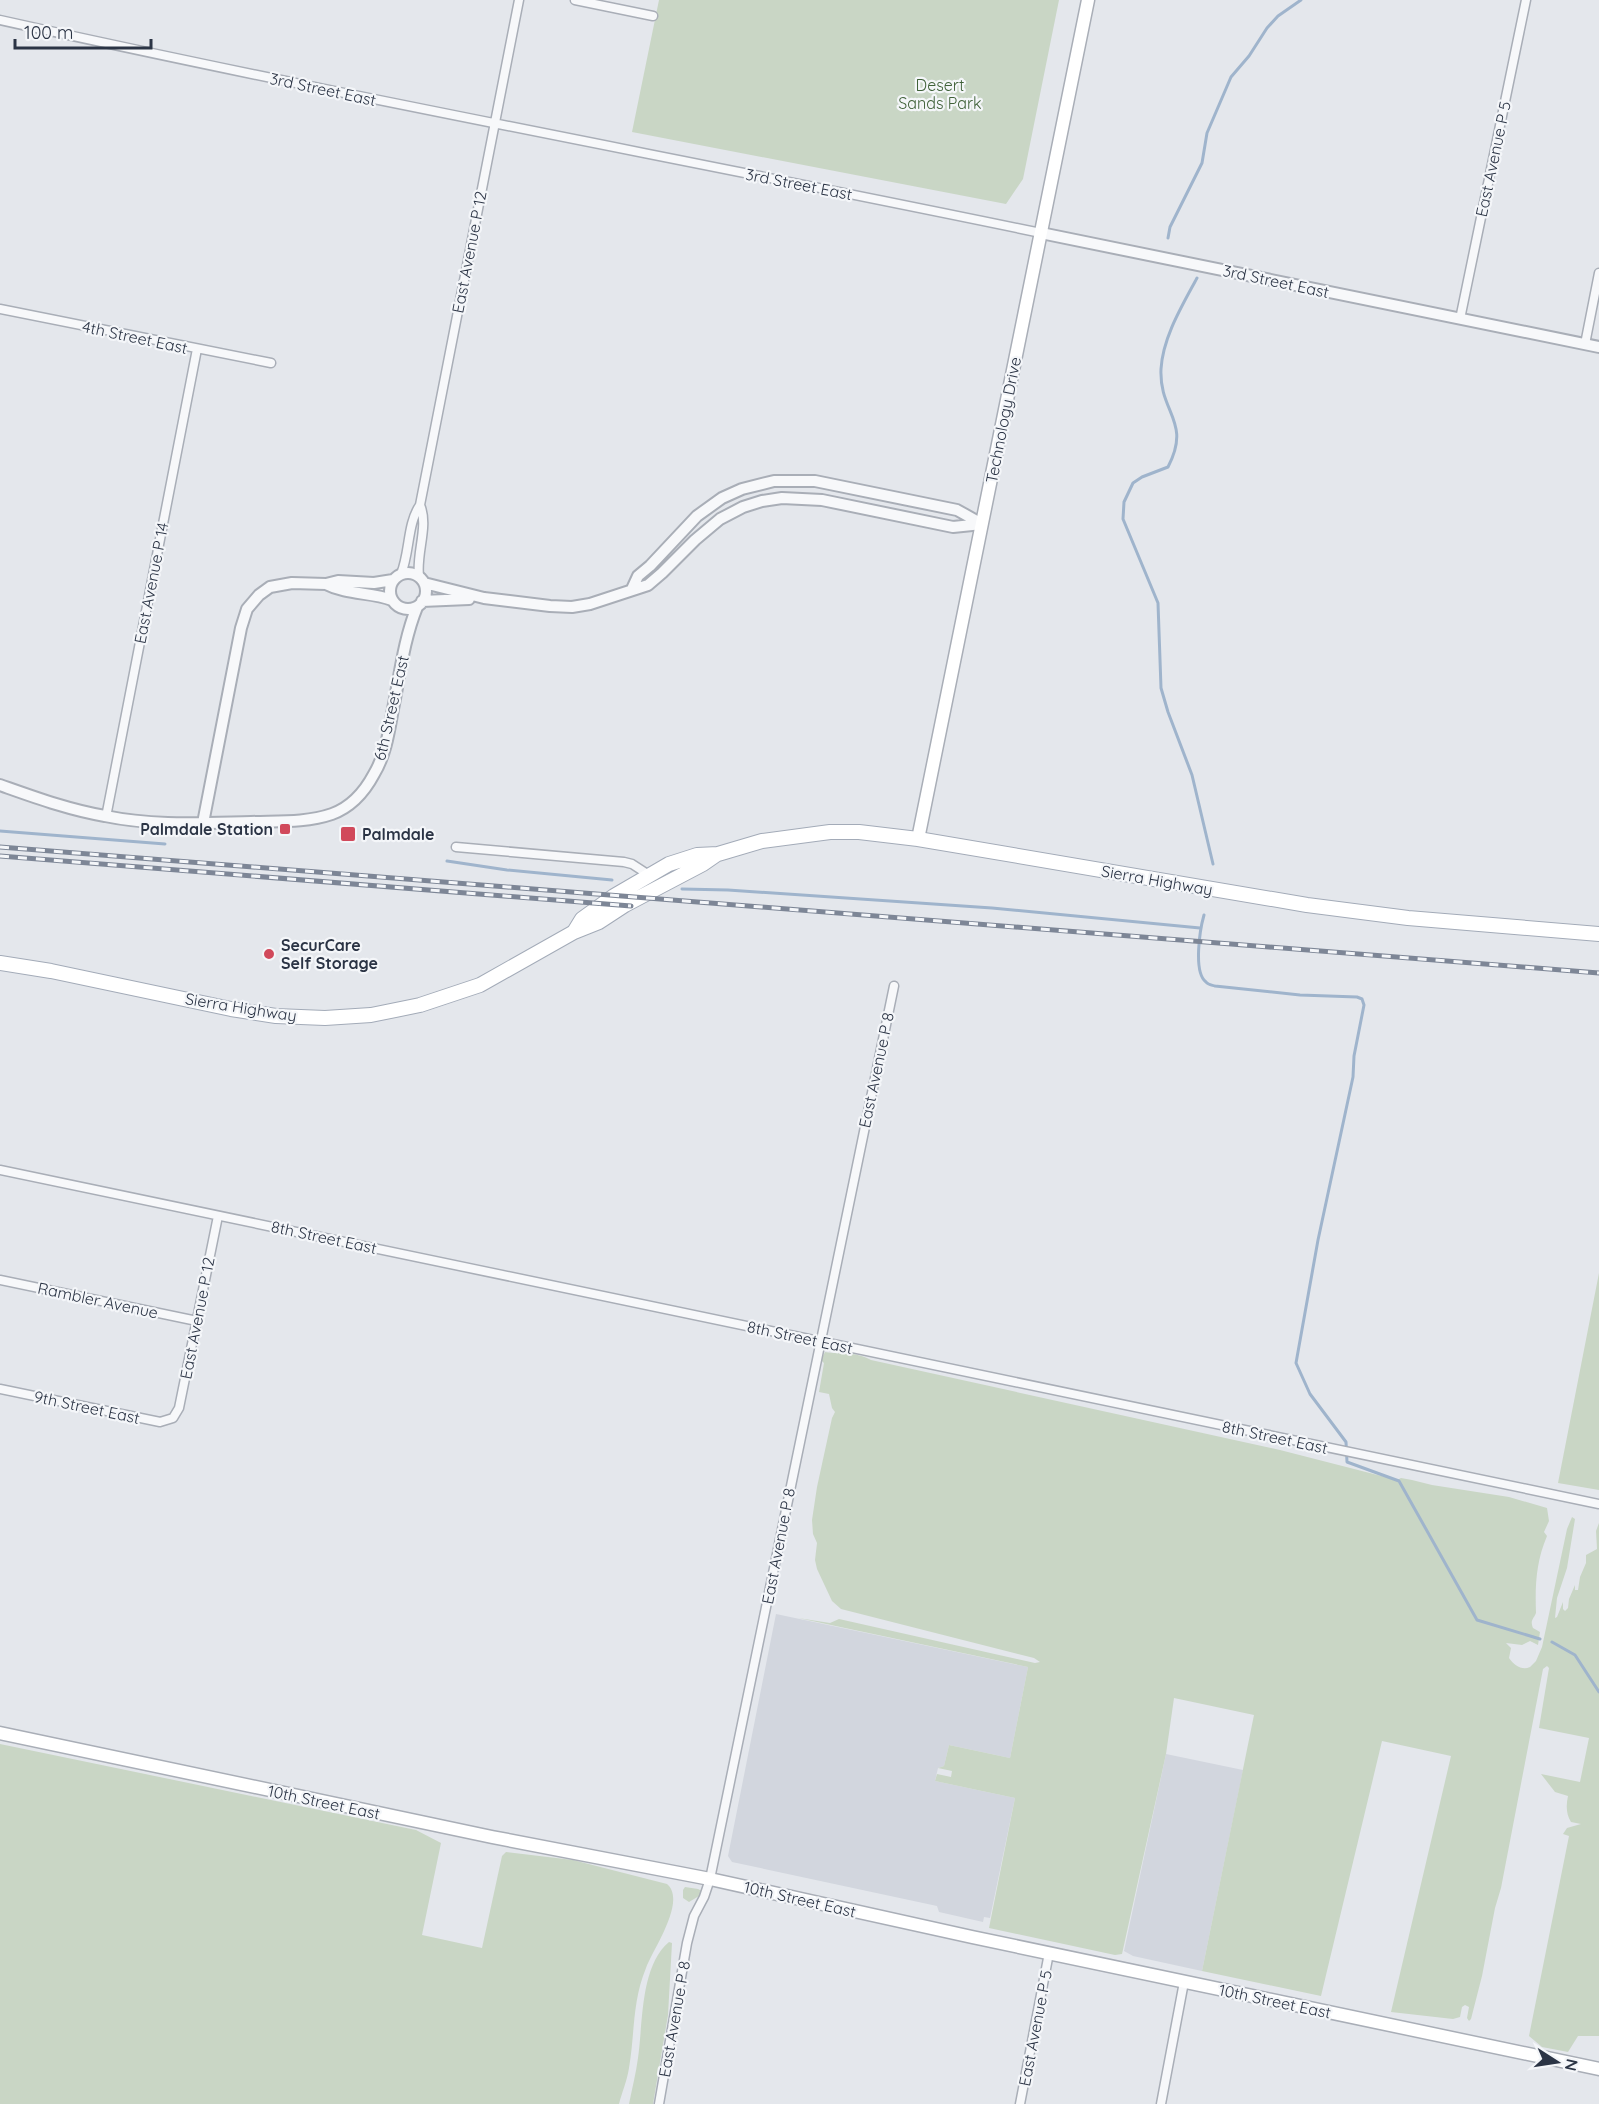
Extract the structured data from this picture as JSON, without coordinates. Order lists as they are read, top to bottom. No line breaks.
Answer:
{"streets":{"main road":["Technology Drive","Sierra Highway","10th Street East"],"street":["3rd Street East","East Avenue P 5","East Avenue P 12","4th Street East","East Avenue P 14","6th Street East","East Avenue P 8","8th Street East","Rambler Avenue","9th Street East"]},"crossings":[["3rd Street East","East Avenue P 5"],["3rd Street East","East Avenue P 12"],["3rd Street East","Technology Drive"],["East Avenue P 5","10th Street East"],["East Avenue P 12","6th Street East"],["East Avenue P 12","8th Street East"],["East Avenue P 12","Rambler Avenue"],["East Avenue P 12","9th Street East"],["4th Street East","East Avenue P 14"],["Technology Drive","Sierra Highway"],["East Avenue P 14","6th Street East"],["East Avenue P 8","8th Street East"],["East Avenue P 8","10th Street East"]],"parks":["Desert Sands Park"],"places":{"transit":["Palmdale Station","Palmdale"],"other":["SecurCare Self Storage"]},"scale_bar":"100 m","north":"right"}
